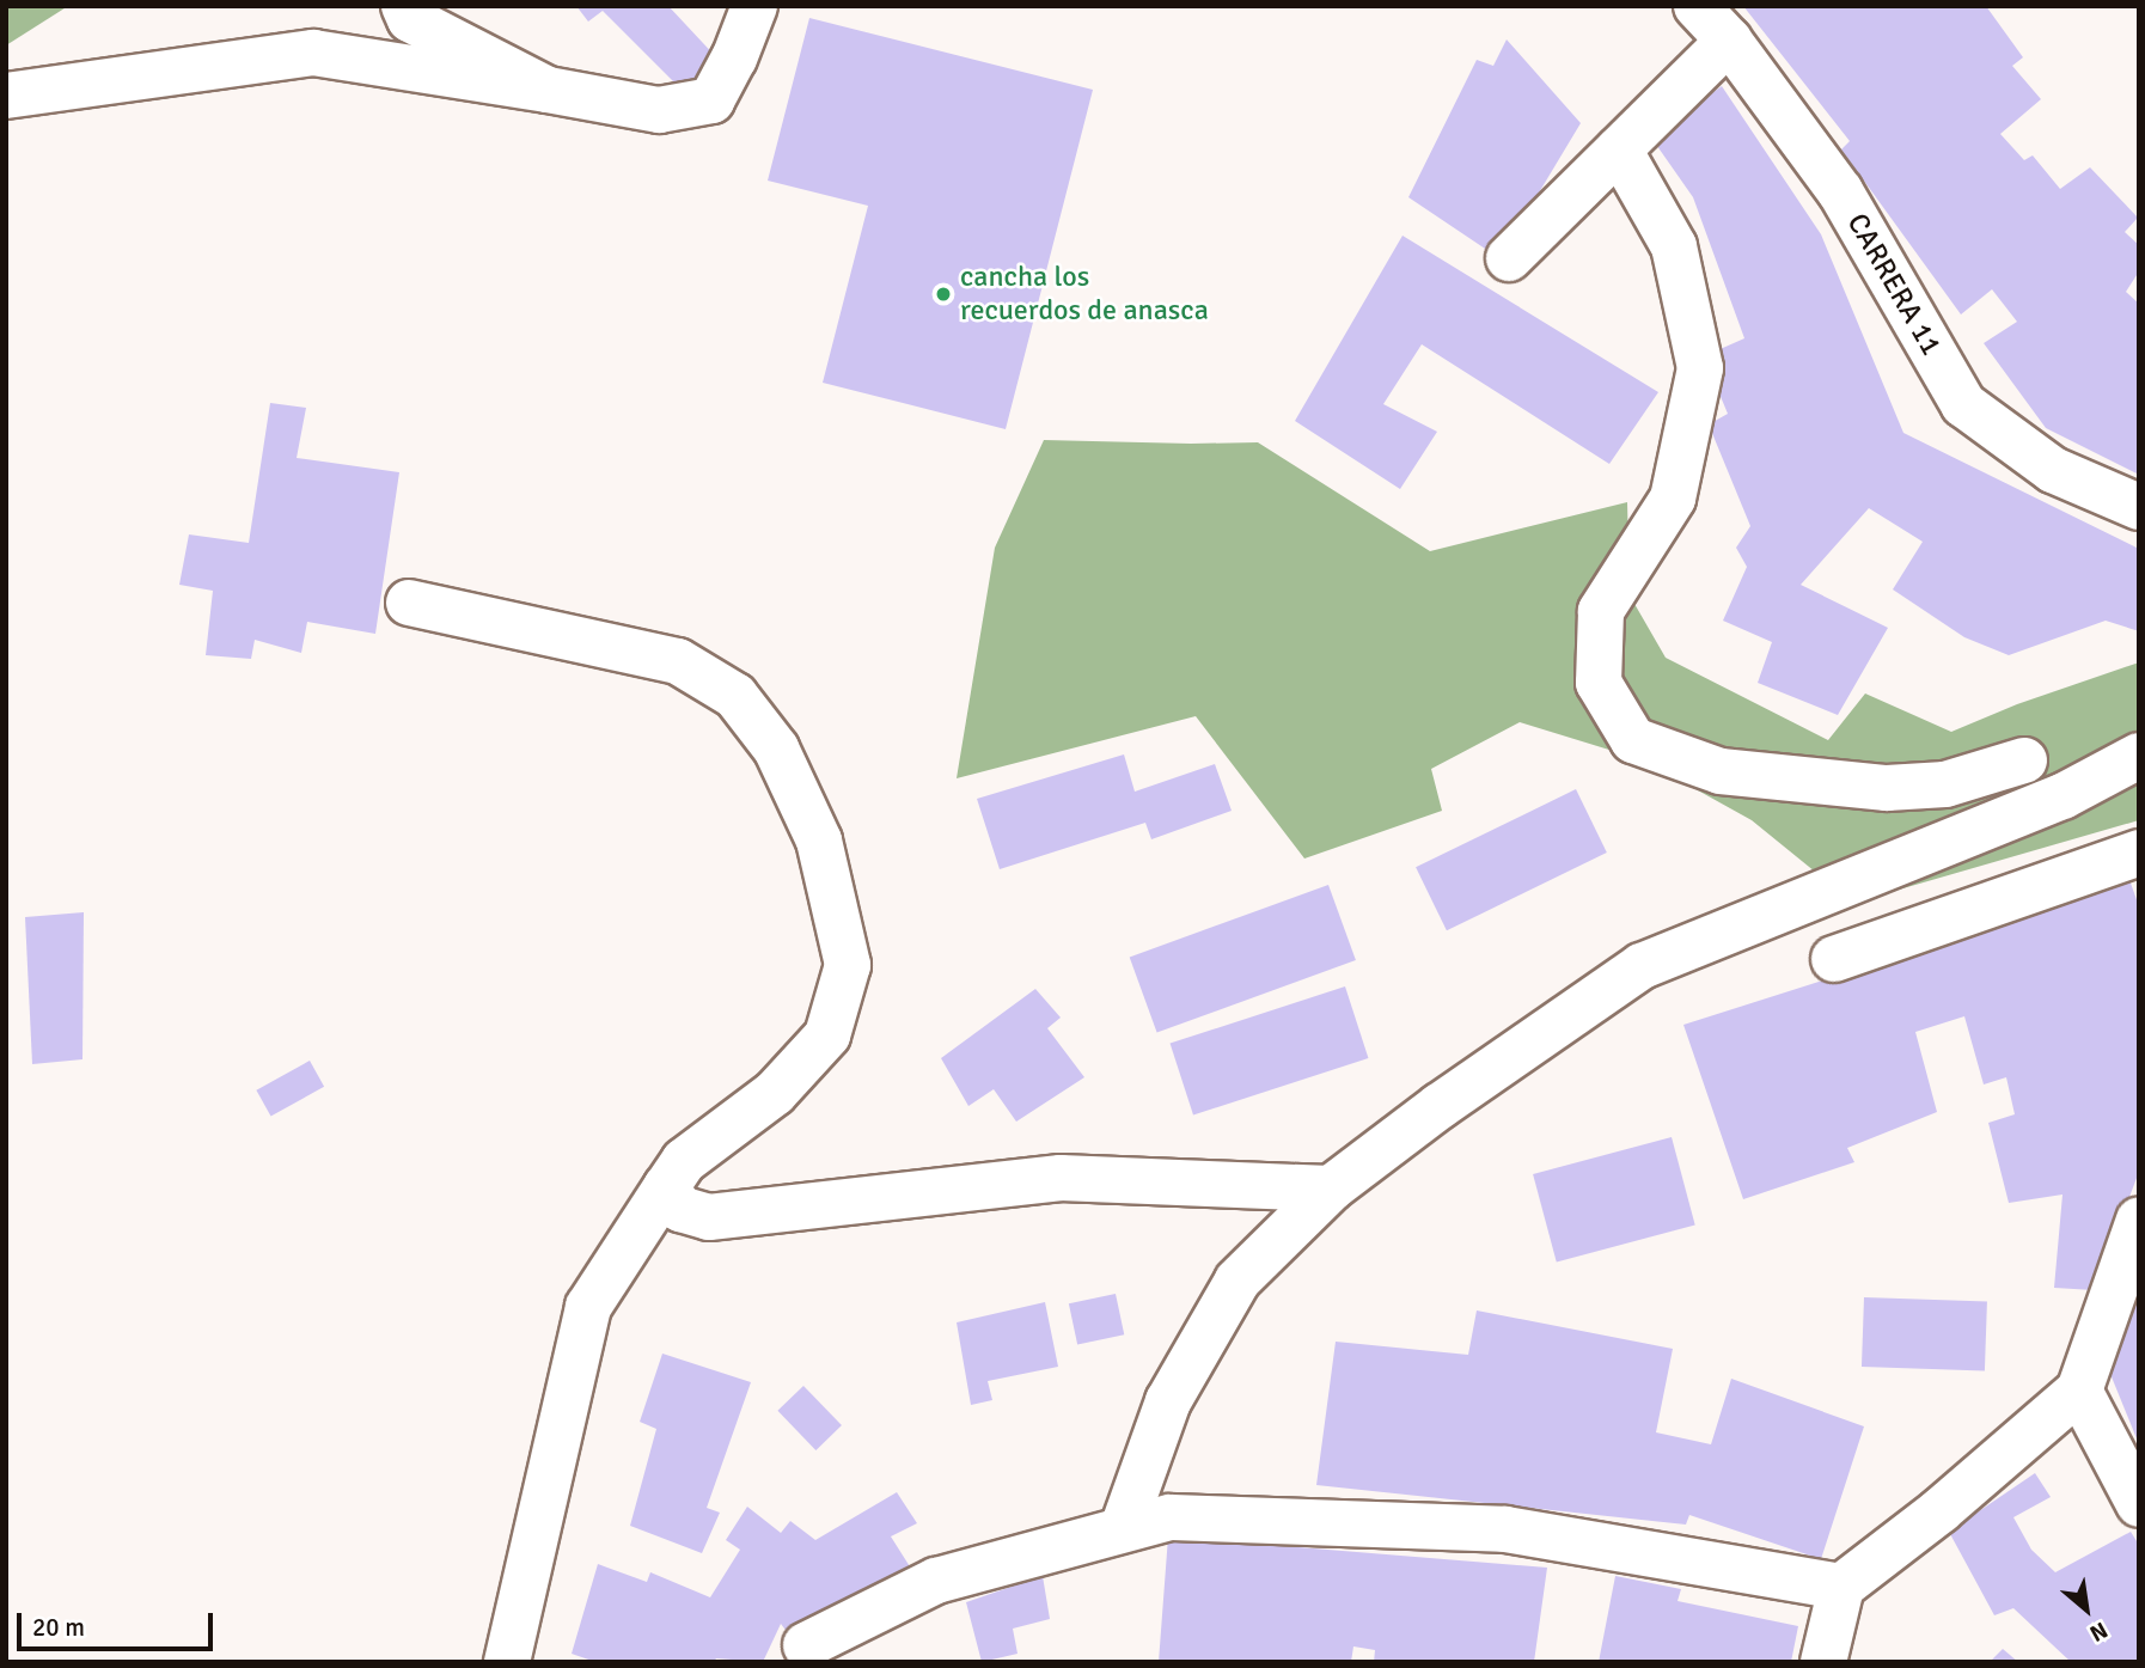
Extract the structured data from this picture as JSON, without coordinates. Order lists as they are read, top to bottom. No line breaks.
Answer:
{"streets":{"street":["CARRERA 11"]},"places":["cancha los recuerdos de anasca"],"scale_bar":"20 m","north":"bottom right"}
